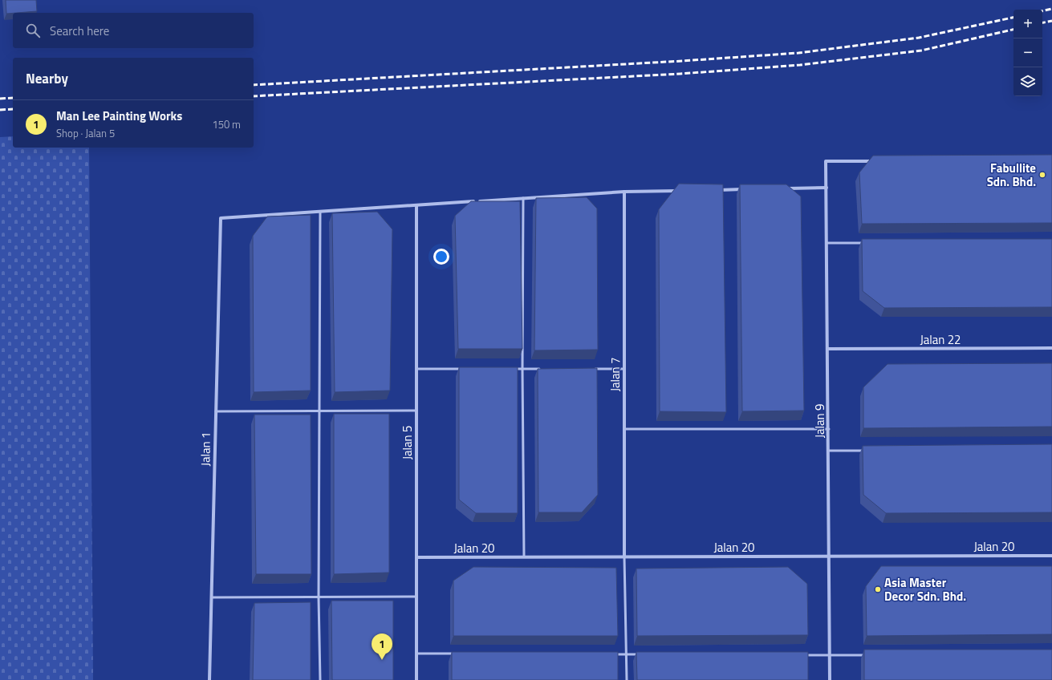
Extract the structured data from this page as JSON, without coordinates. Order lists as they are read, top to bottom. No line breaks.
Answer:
{"streets":{"street":["Jalan 22","Jalan 7","Jalan 9","Jalan 5","Jalan 1","Jalan 20"]},"crossings":[["Jalan 22","Jalan 9"],["Jalan 7","Jalan 20"],["Jalan 9","Jalan 20"],["Jalan 5","Jalan 20"]],"places":["Fabullite Sdn. Bhd.","Asia Master Decor Sdn. Bhd."],"page":{"map_buttons":["+","−"],"search":"Search here","heading":"Nearby","list":[{"mark":"1","name":"Man Lee Painting Works","note":"Shop · Jalan 5","value":"150 m"}],"pins":"1"}}
